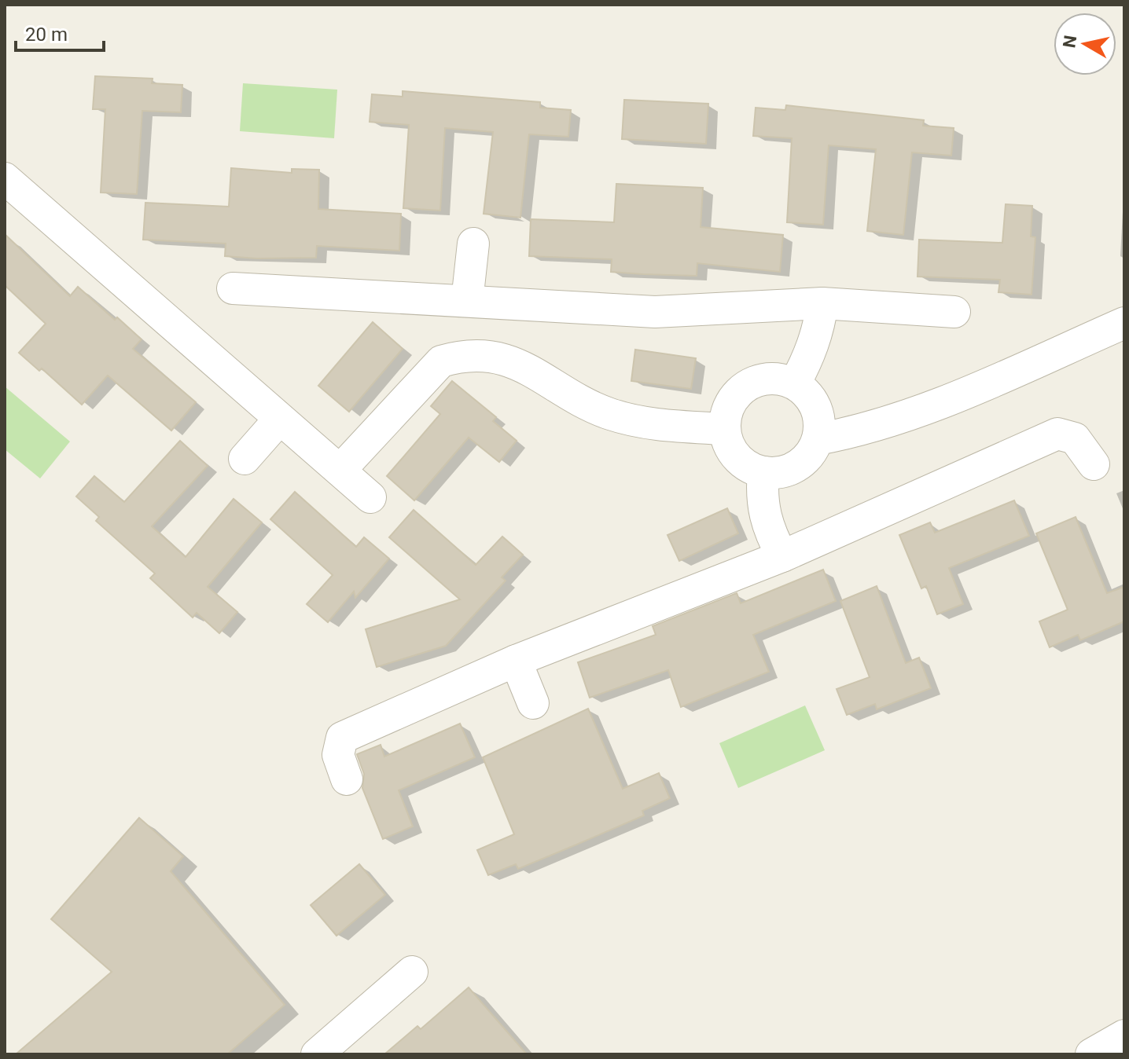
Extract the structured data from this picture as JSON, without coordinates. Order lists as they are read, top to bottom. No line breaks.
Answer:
{"scale_bar":"20 m","north":"left"}
